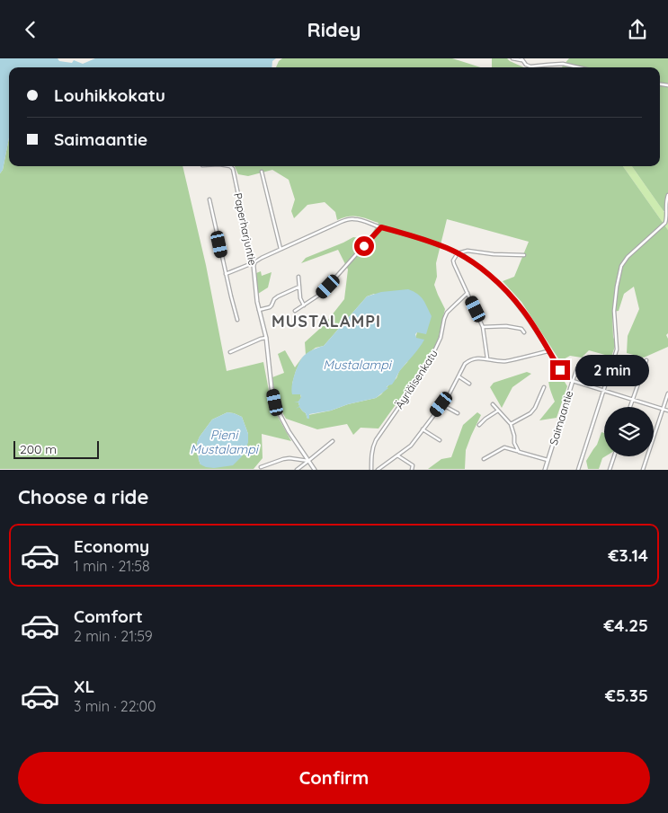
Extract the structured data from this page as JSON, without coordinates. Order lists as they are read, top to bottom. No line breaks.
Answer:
{"streets":{"street":["Paperharjuntie","Äyriäisenkatu","Saimaantie"]},"districts":["MUSTALAMPI"],"water":["Mustalampi","Pieni Mustalampi"],"scale_bar":"200 m","page":{"header":"Ridey","banner":["Louhikkokatu","Saimaantie"],"bubble":"2 min","scale":"200 m","heading":"Choose a ride","list":[{"name":"Economy","note":"1 min · 21:58","value":"€3.14"},{"name":"Comfort","note":"2 min · 21:59","value":"€4.25"},{"name":"XL","note":"3 min · 22:00","value":"€5.35"}],"buttons":"Confirm"}}
